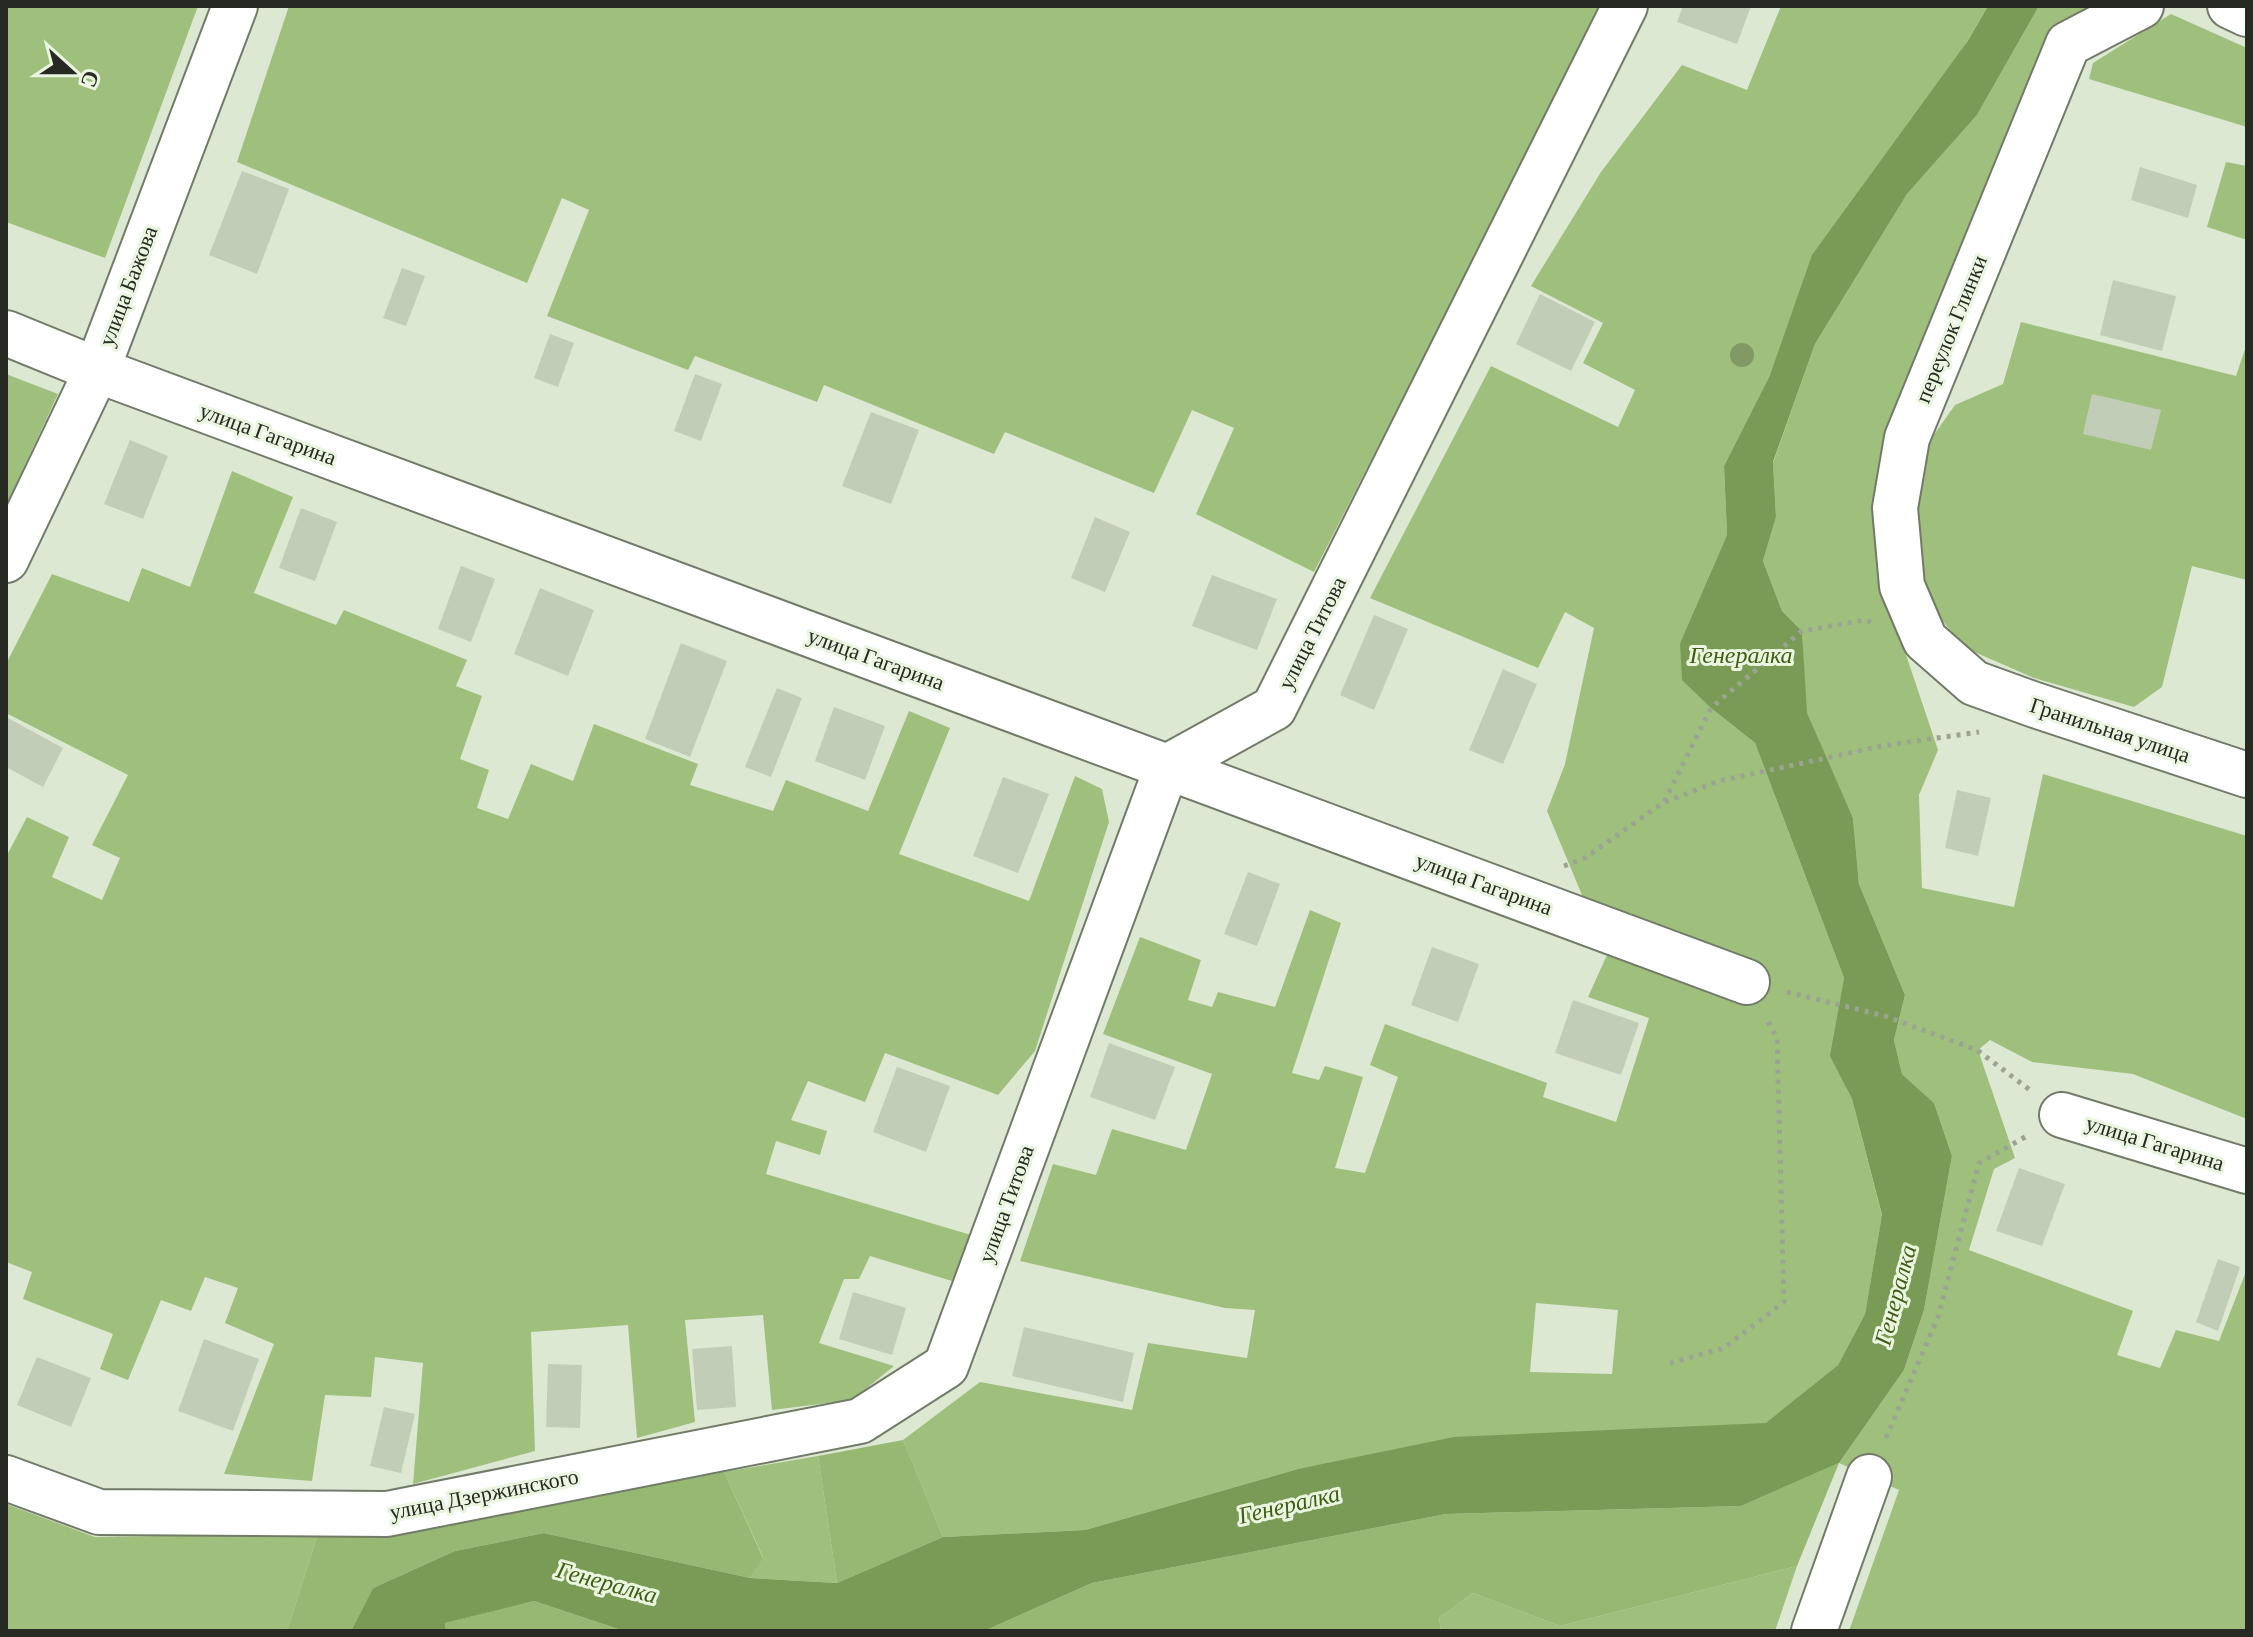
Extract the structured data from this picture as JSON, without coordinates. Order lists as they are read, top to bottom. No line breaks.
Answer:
{"streets":{"street":["улица Бажова","переулок Глинки","улица Гагарина","улица Титова","Гранильная улица","улица Дзержинского"]},"crossings":[["улица Бажова","улица Гагарина"],["переулок Глинки","Гранильная улица"],["улица Гагарина","улица Титова"],["улица Титова","улица Дзержинского"]],"water":["Генералка"],"north":"right"}
